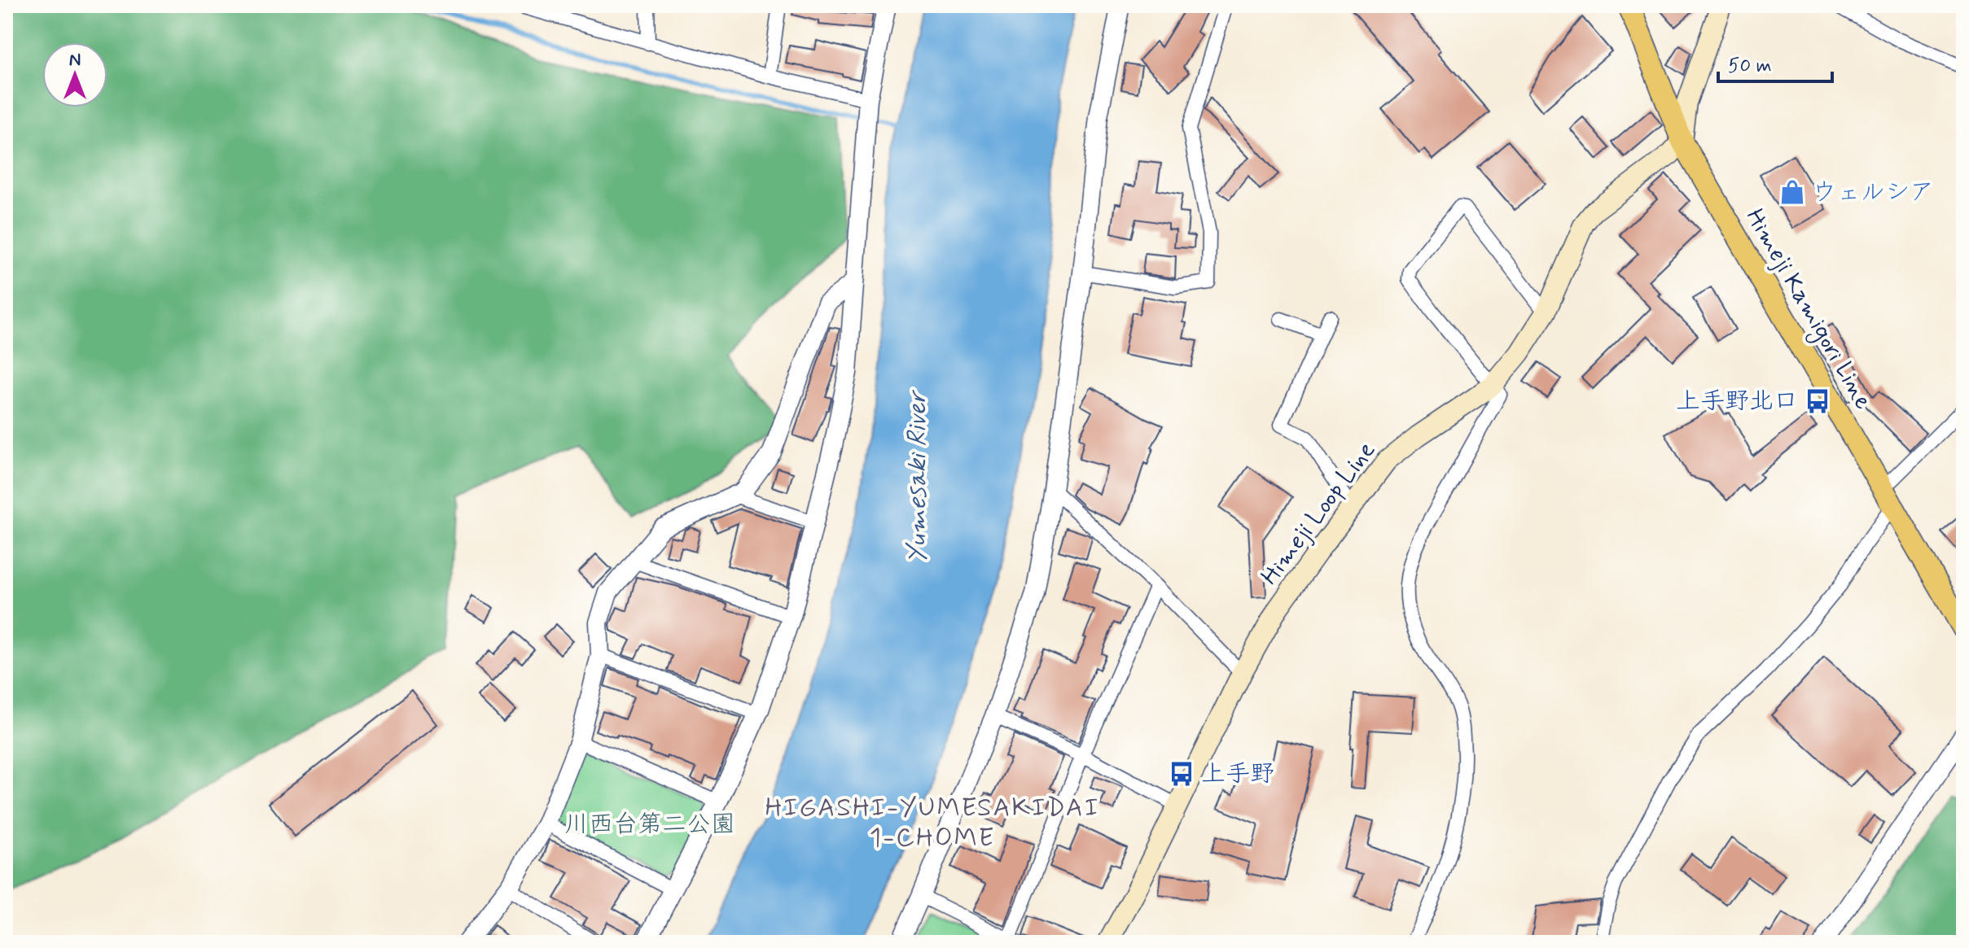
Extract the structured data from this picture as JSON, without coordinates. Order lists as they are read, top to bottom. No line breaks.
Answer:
{"streets":{"main road":["Himeji Kamigori Line","Himeji Loop Line"]},"crossings":[["Himeji Kamigori Line","Himeji Loop Line"]],"districts":["HIGASHI-YUMESAKIDAI 1-CHOME"],"water":["Yumesaki River"],"parks":["川西台第二公園"],"places":{"shop":["ウェルシア"],"bus stop":["上手野北口","上手野"]},"scale_bar":"50 m","north":"top"}
